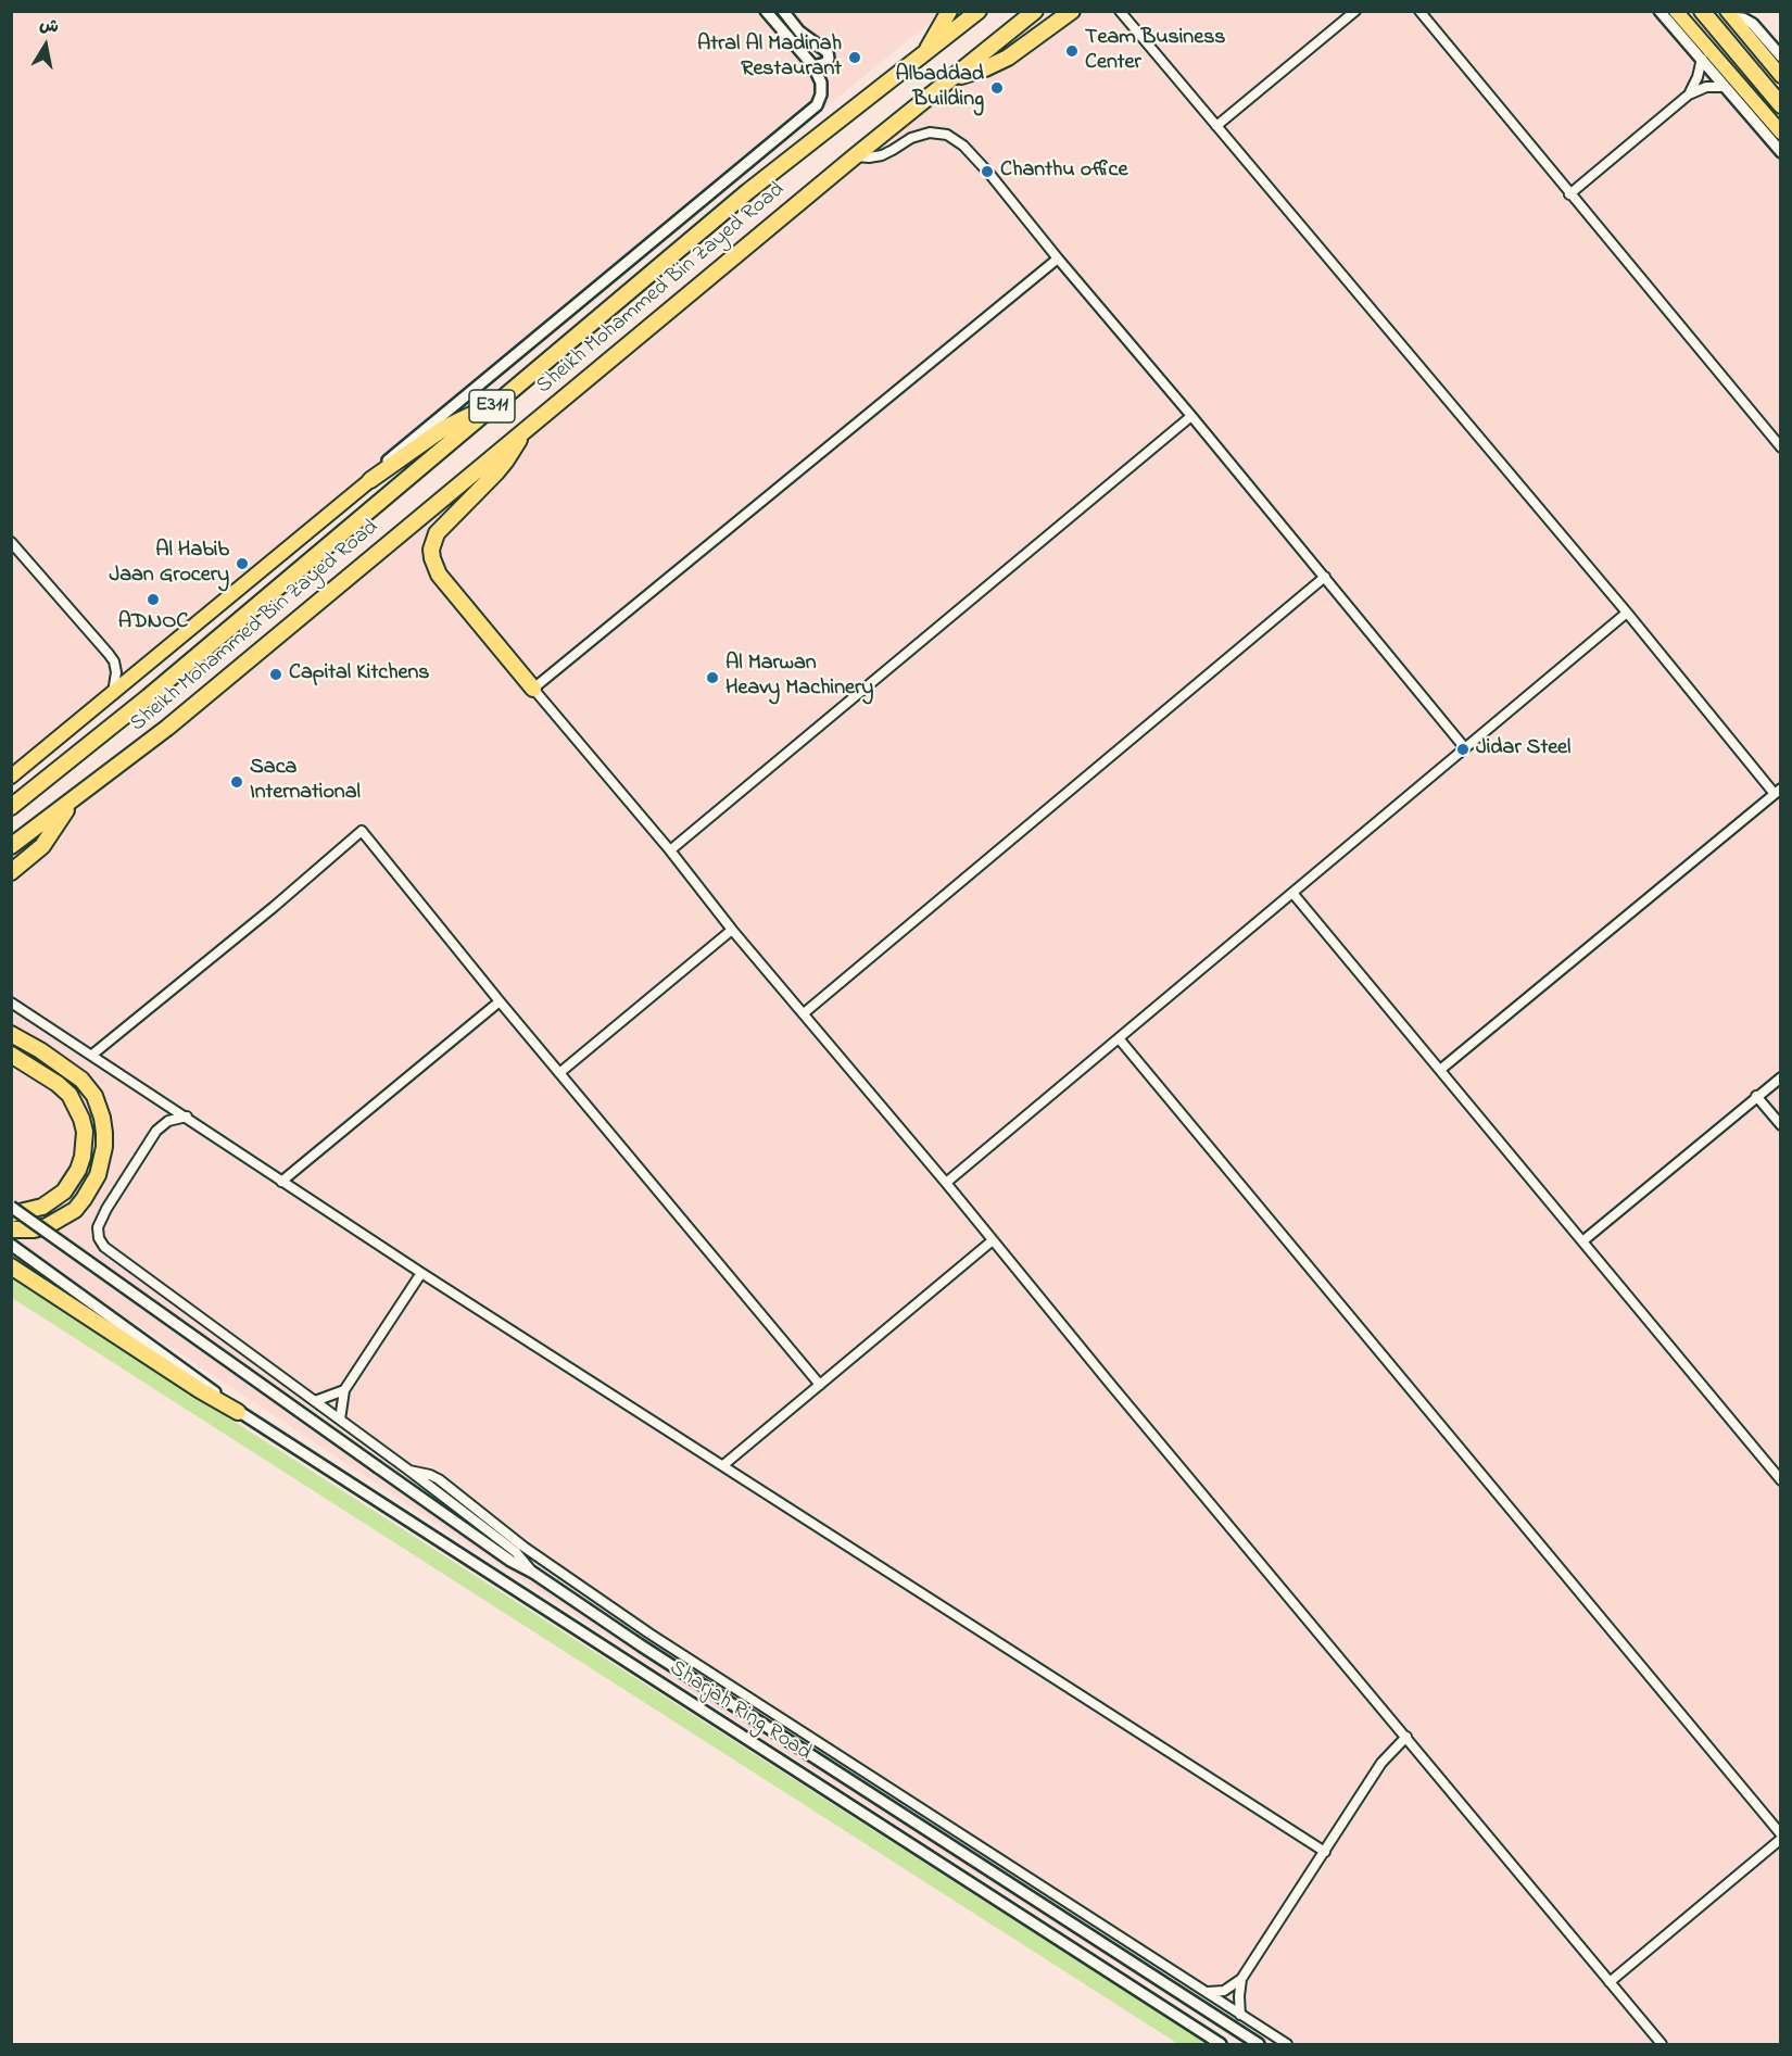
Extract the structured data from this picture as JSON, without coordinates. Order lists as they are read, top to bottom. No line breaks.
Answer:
{"streets":{"highway":["Sheikh Mohammed Bin Zayed Road","E311"],"street":["Sharjah Ring Road"]},"places":["Team Business Center","Atral Al Madinah Restaurant","Albaddad Building","Chanthu office","Al Habib Jaan Grocery","ADNOC","Capital Kitchens","Al Marwan Heavy Machinery","Jidar Steel","Saca International"],"north":"top"}
